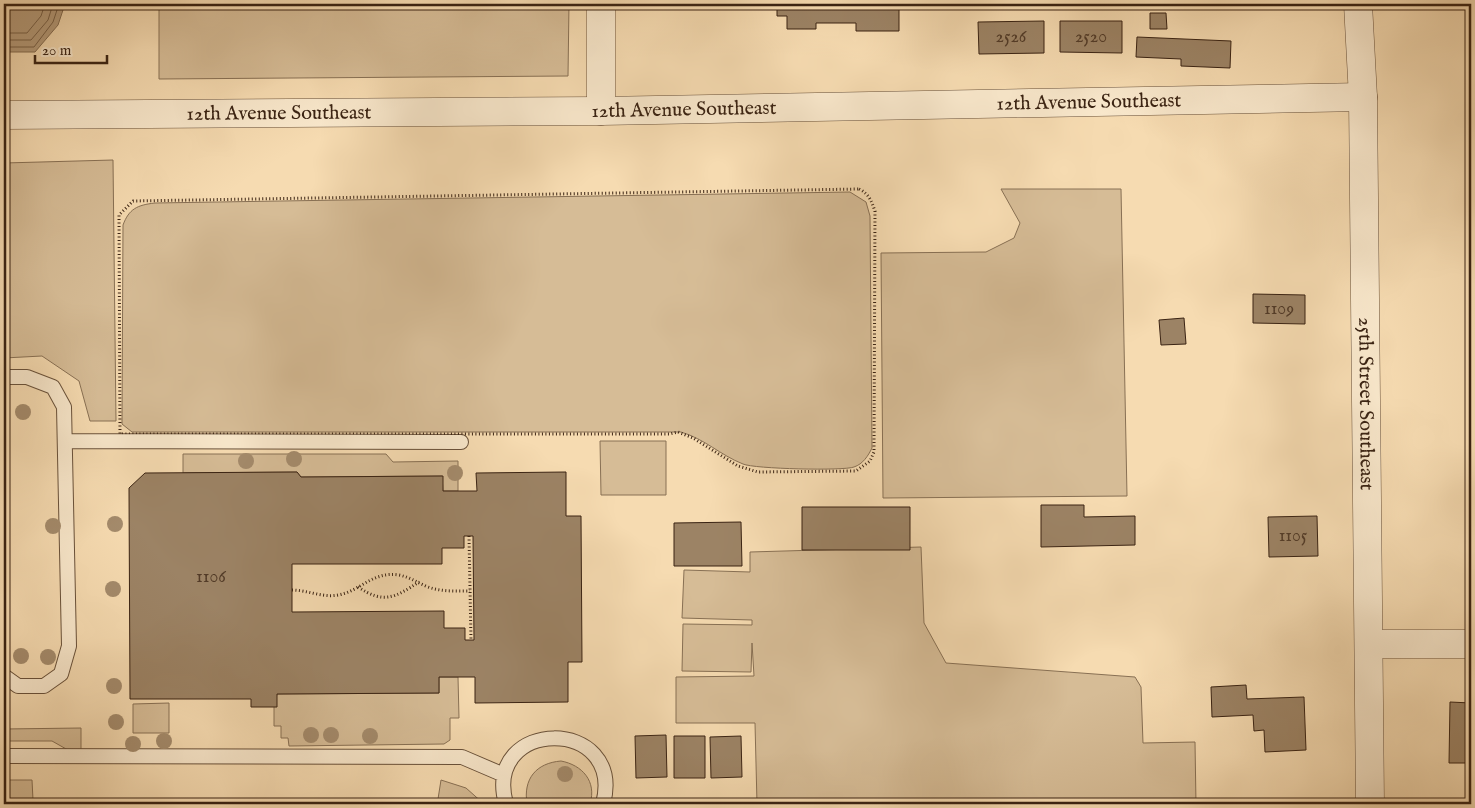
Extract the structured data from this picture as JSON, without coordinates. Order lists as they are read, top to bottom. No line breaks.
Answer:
{"streets":{"street":["12th Avenue Southeast","25th Street Southeast"]},"crossings":[["12th Avenue Southeast","25th Street Southeast"]],"house_numbers":["2526","2520","1109","1105","1106"],"scale_bar":"20 m"}
